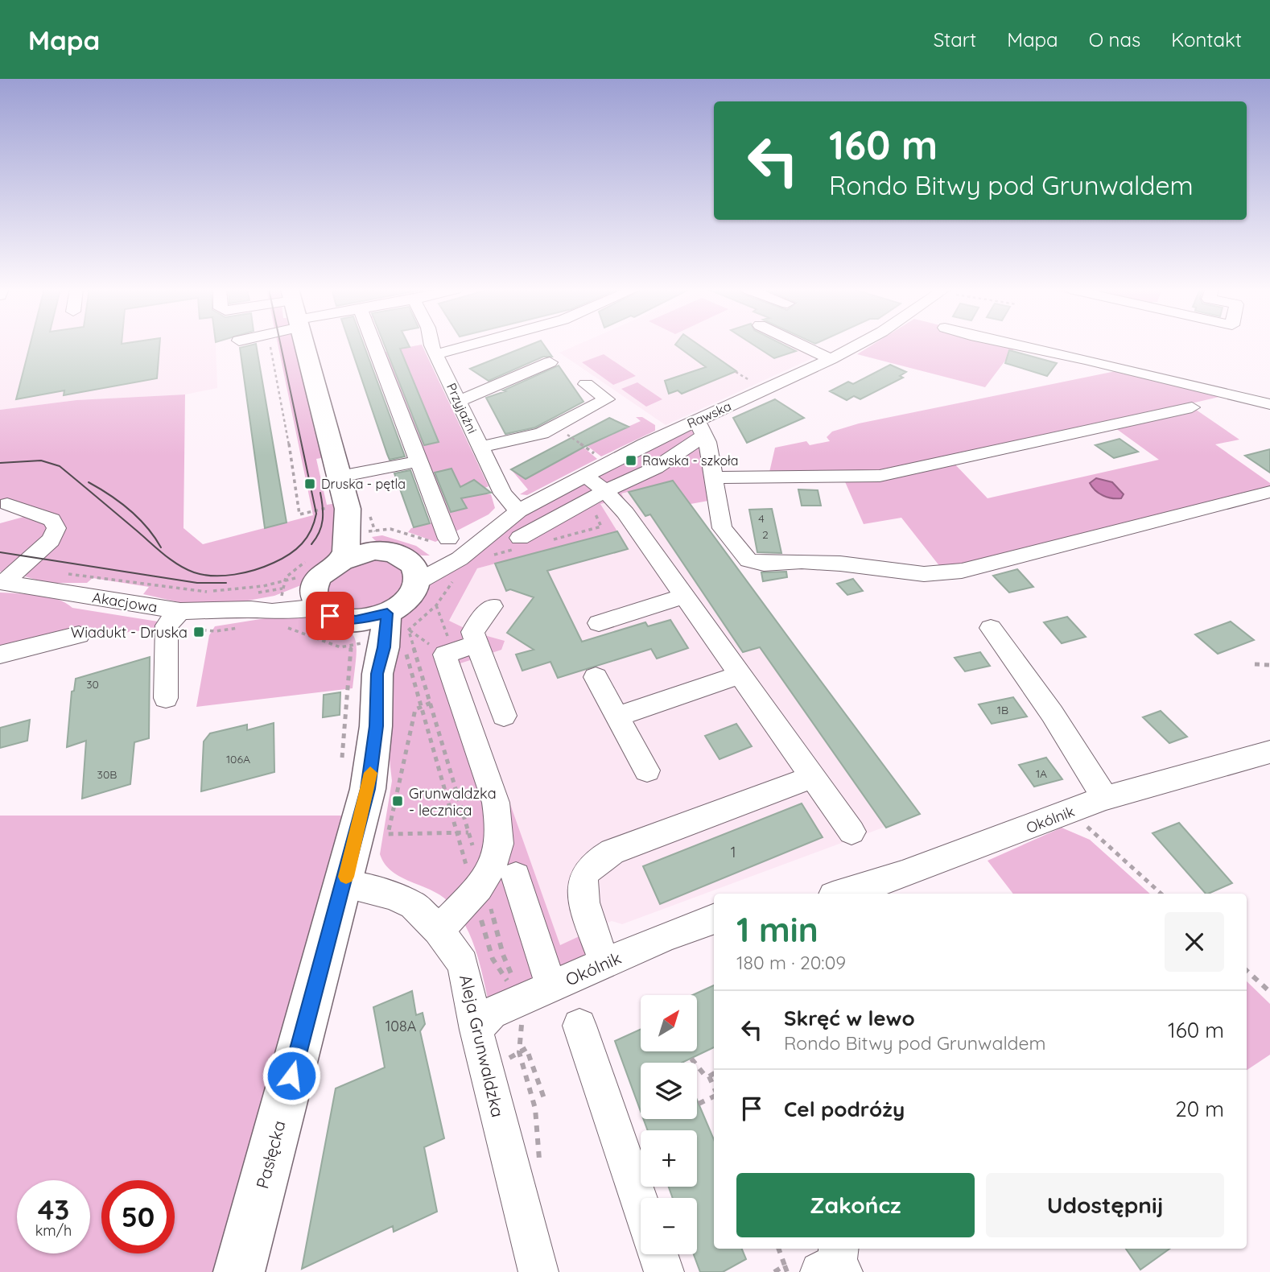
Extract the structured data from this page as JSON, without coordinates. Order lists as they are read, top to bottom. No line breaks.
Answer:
{"streets":{"main road":["Pasłęcka"],"street":["Przyjaźni","Rawska","Akacjowa","Okólnik","Aleja Grunwaldzka"]},"crossings":[["Przyjaźni","Rawska"],["Rawska","Akacjowa"],["Rawska","Pasłęcka"],["Akacjowa","Pasłęcka"],["Okólnik","Aleja Grunwaldzka"],["Aleja Grunwaldzka","Pasłęcka"]],"places":{"transit":["Rawska - szkoła","Druska - pętla","Wiadukt - Druska","Grunwaldzka - lecznica"]},"house_numbers":["4","2","30","1B","106A","1A","30B","1","108A"],"north":"top right","page":{"header":"Mapa","nav":["Start","Mapa","O nas","Kontakt"],"turn":["160 m","Rondo Bitwy pod Grunwaldem"],"heading":["1 min","180 m · 20:09"],"list":[{"name":"Skręć w lewo","note":"Rondo Bitwy pod Grunwaldem","value":"160 m"},{"name":"Cel podróży","value":"20 m"}],"map_buttons":["+","−"],"buttons":["Zakończ","Udostępnij"],"speed":"43 km/h","limit":"50"}}
